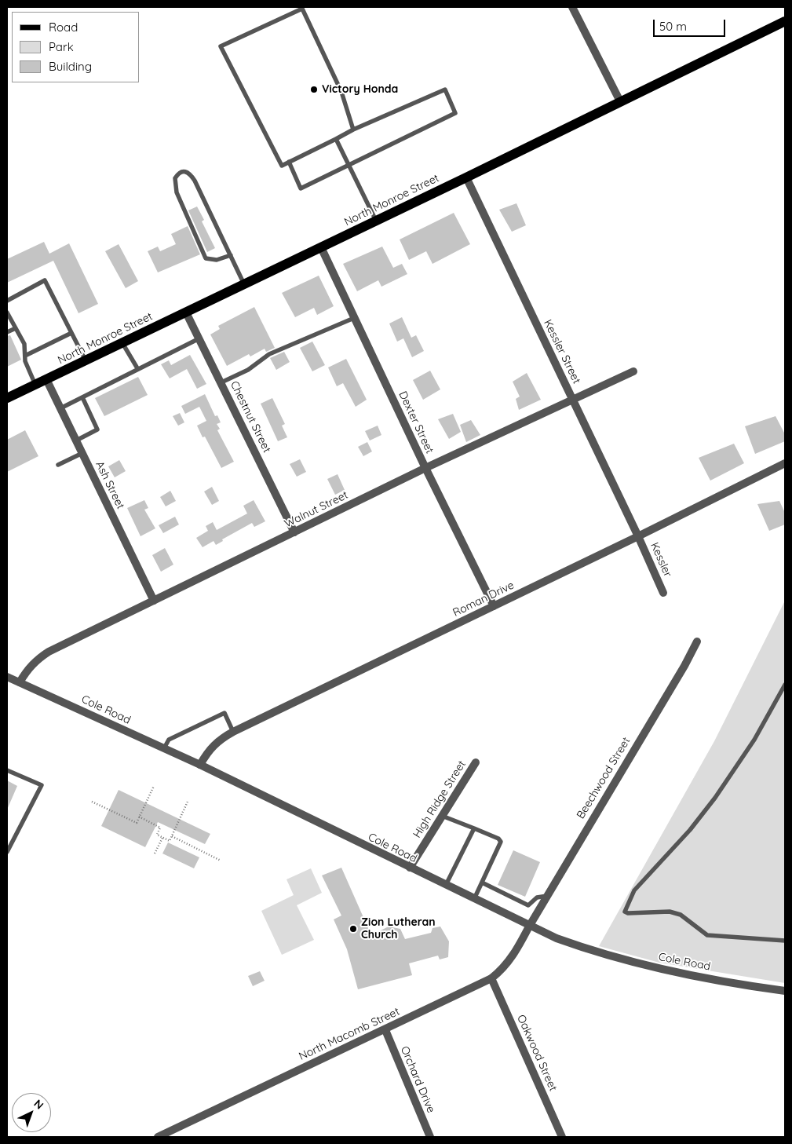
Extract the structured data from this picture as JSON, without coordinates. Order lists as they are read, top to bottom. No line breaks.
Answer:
{"streets":{"main road":["North Monroe Street"],"street":["Kessler Street","Chestnut Street","Dexter Street","Ash Street","Walnut Street","Kessler","Roman Drive","Cole Road","Beechwood Street","High Ridge Street","North Macomb Street","Oakwood Street","Orchard Drive"]},"crossings":[["North Monroe Street","Kessler Street"],["North Monroe Street","Chestnut Street"],["North Monroe Street","Dexter Street"],["North Monroe Street","Ash Street"],["Kessler Street","Walnut Street"],["Kessler Street","Kessler"],["Kessler Street","Roman Drive"],["Chestnut Street","Walnut Street"],["Dexter Street","Walnut Street"],["Dexter Street","Roman Drive"],["Ash Street","Walnut Street"],["Walnut Street","Cole Road"],["Kessler","Roman Drive"],["Roman Drive","Cole Road"],["Cole Road","Beechwood Street"],["Cole Road","High Ridge Street"],["Cole Road","North Macomb Street"],["Beechwood Street","North Macomb Street"],["North Macomb Street","Oakwood Street"],["North Macomb Street","Orchard Drive"]],"places":["Victory Honda","Zion Lutheran Church"],"legend":["Road","Park","Building"],"scale_bar":"50 m","north":"top right"}
